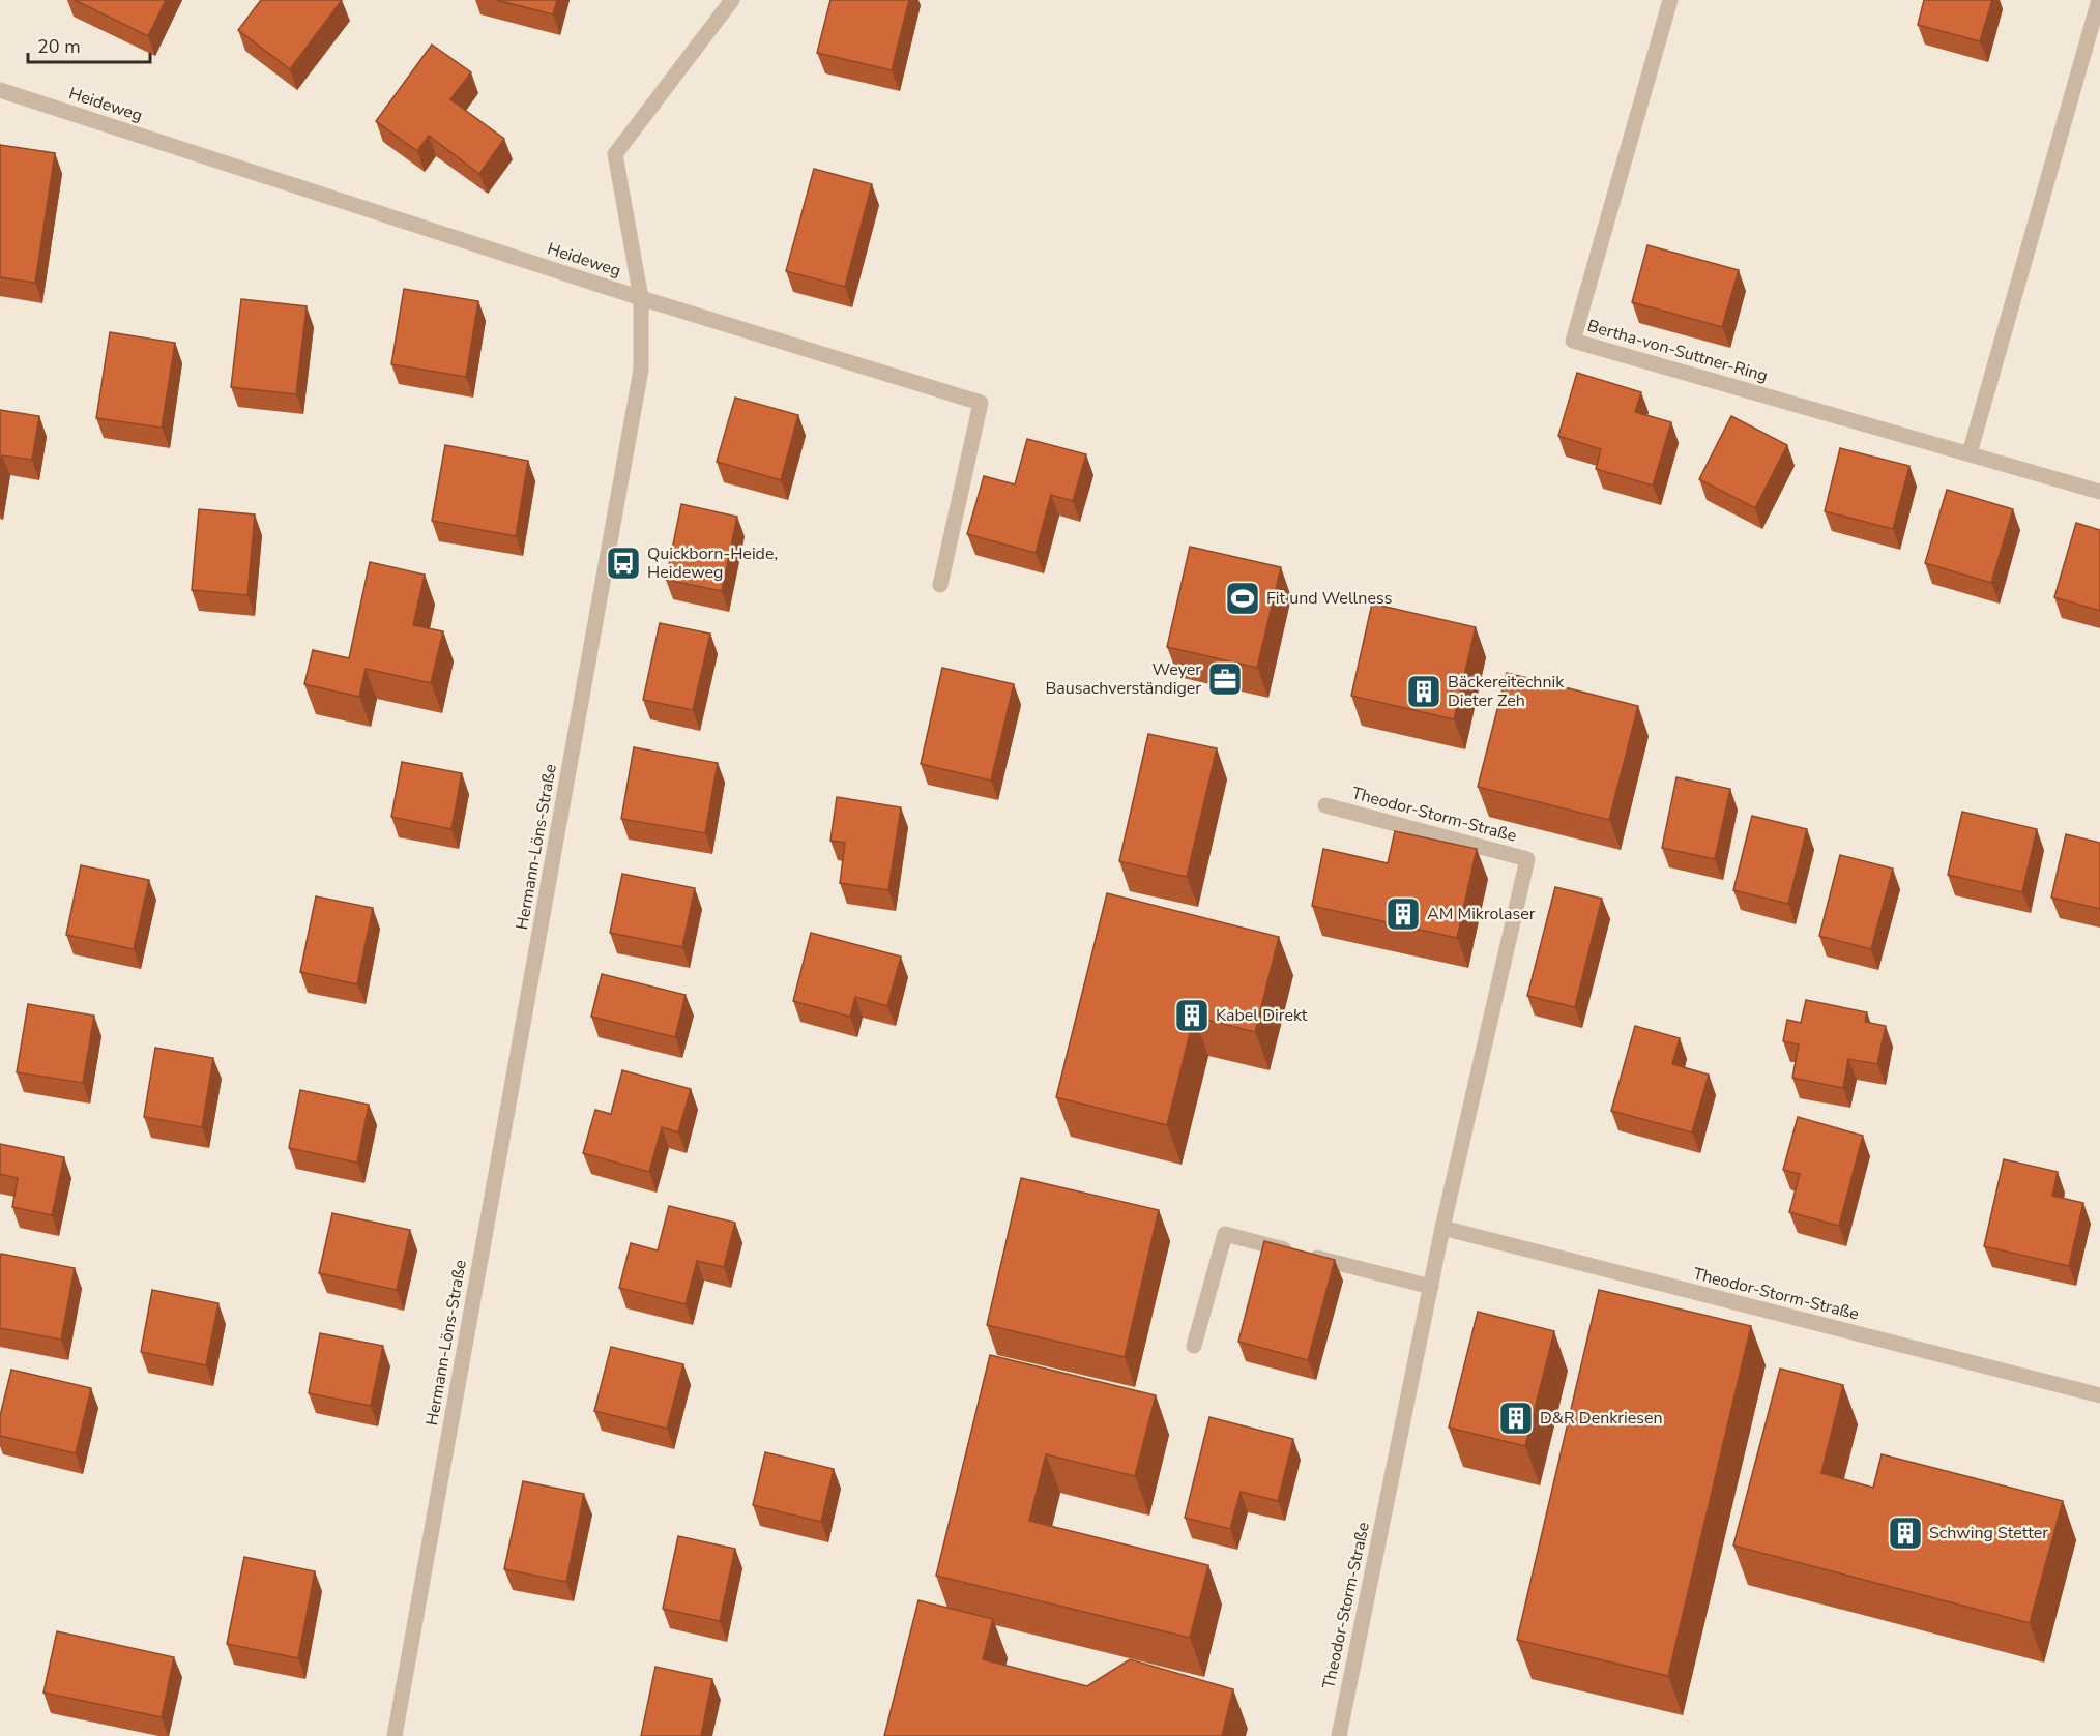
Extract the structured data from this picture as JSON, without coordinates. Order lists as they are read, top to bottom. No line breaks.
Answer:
{"streets":{"street":["Heideweg","Bertha-von-Suttner-Ring","Theodor-Storm-Straße","Hermann-Löns-Straße"]},"crossings":[["Heideweg","Hermann-Löns-Straße"]],"places":{"bus stop":["Quickborn-Heide, Heideweg"],"sports":["Fit und Wellness"],"office":["Weyer Bausachverständiger"],"building":["Bäckereitechnik Dieter Zeh","AM Mikrolaser","Kabel Direkt","D&R Denkriesen","Schwing Stetter"]},"scale_bar":"20 m"}
